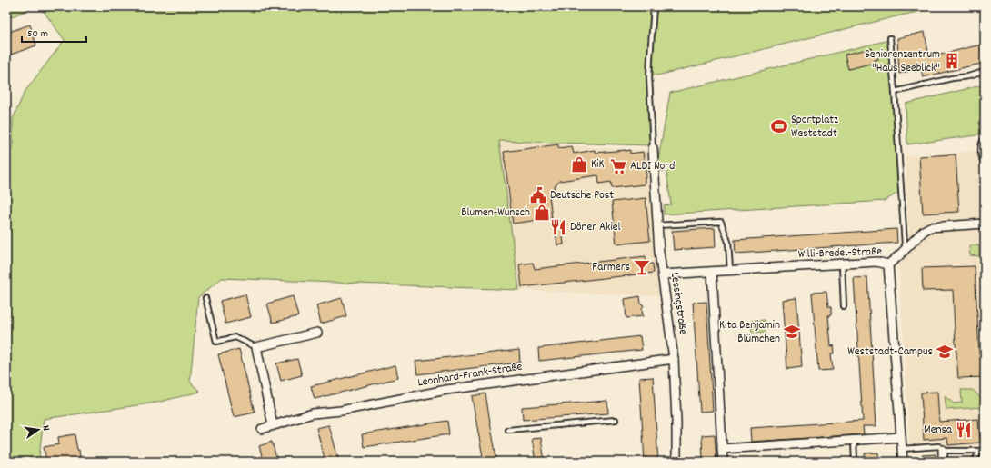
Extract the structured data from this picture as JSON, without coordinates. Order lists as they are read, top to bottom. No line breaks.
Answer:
{"streets":{"street":["Willi-Bredel-Straße","Lessingstraße","Leonhard-Frank-Straße"]},"crossings":[["Willi-Bredel-Straße","Lessingstraße"],["Lessingstraße","Leonhard-Frank-Straße"]],"places":{"building":["Seniorenzentrum \"Haus Seeblick\""],"sports":["Sportplatz Weststadt"],"shop":["KiK","Blumen-Wunsch"],"supermarket":["ALDI Nord"],"public building":["Deutsche Post"],"restaurant":["Döner Akiel","Mensa"],"bar":["Farmers"],"school or university":["Kita Benjamin Blümchen","Weststadt-Campus"]},"scale_bar":"50 m","north":"right"}
